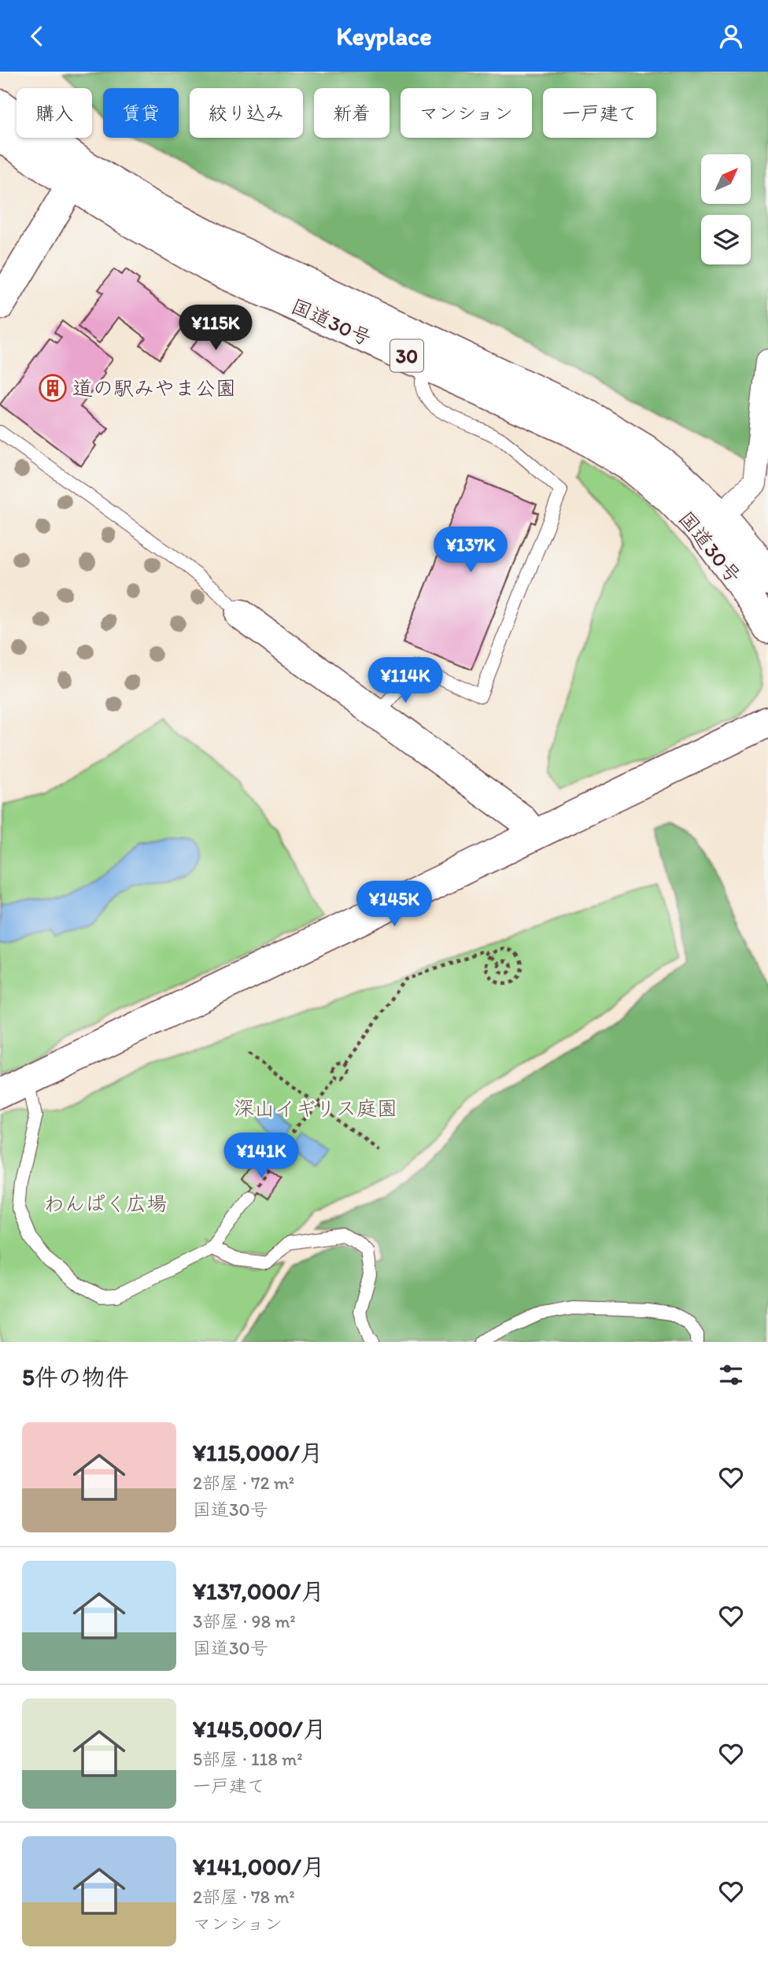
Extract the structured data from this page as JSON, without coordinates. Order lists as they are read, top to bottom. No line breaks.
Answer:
{"streets":{"main road":["国道30号","30"]},"parks":["深山イギリス庭園","わんぱく広場"],"places":{"building":["道の駅みやま公園"]},"north":"top right","page":{"header":"Keyplace","chip":["購入","賃貸","絞り込み","新着","マンション","一戸建て"],"price":["¥115K","¥137K","¥114K","¥145K","¥141K"],"heading":"5件の物件","list":[{"name":"¥115,000/月","note":"2部屋 · 72 m² · 国道30号"},{"name":"¥137,000/月","note":"3部屋 · 98 m² · 国道30号"},{"name":"¥145,000/月","note":"5部屋 · 118 m² · 一戸建て"},{"name":"¥141,000/月","note":"2部屋 · 78 m² · マンション"}]}}
